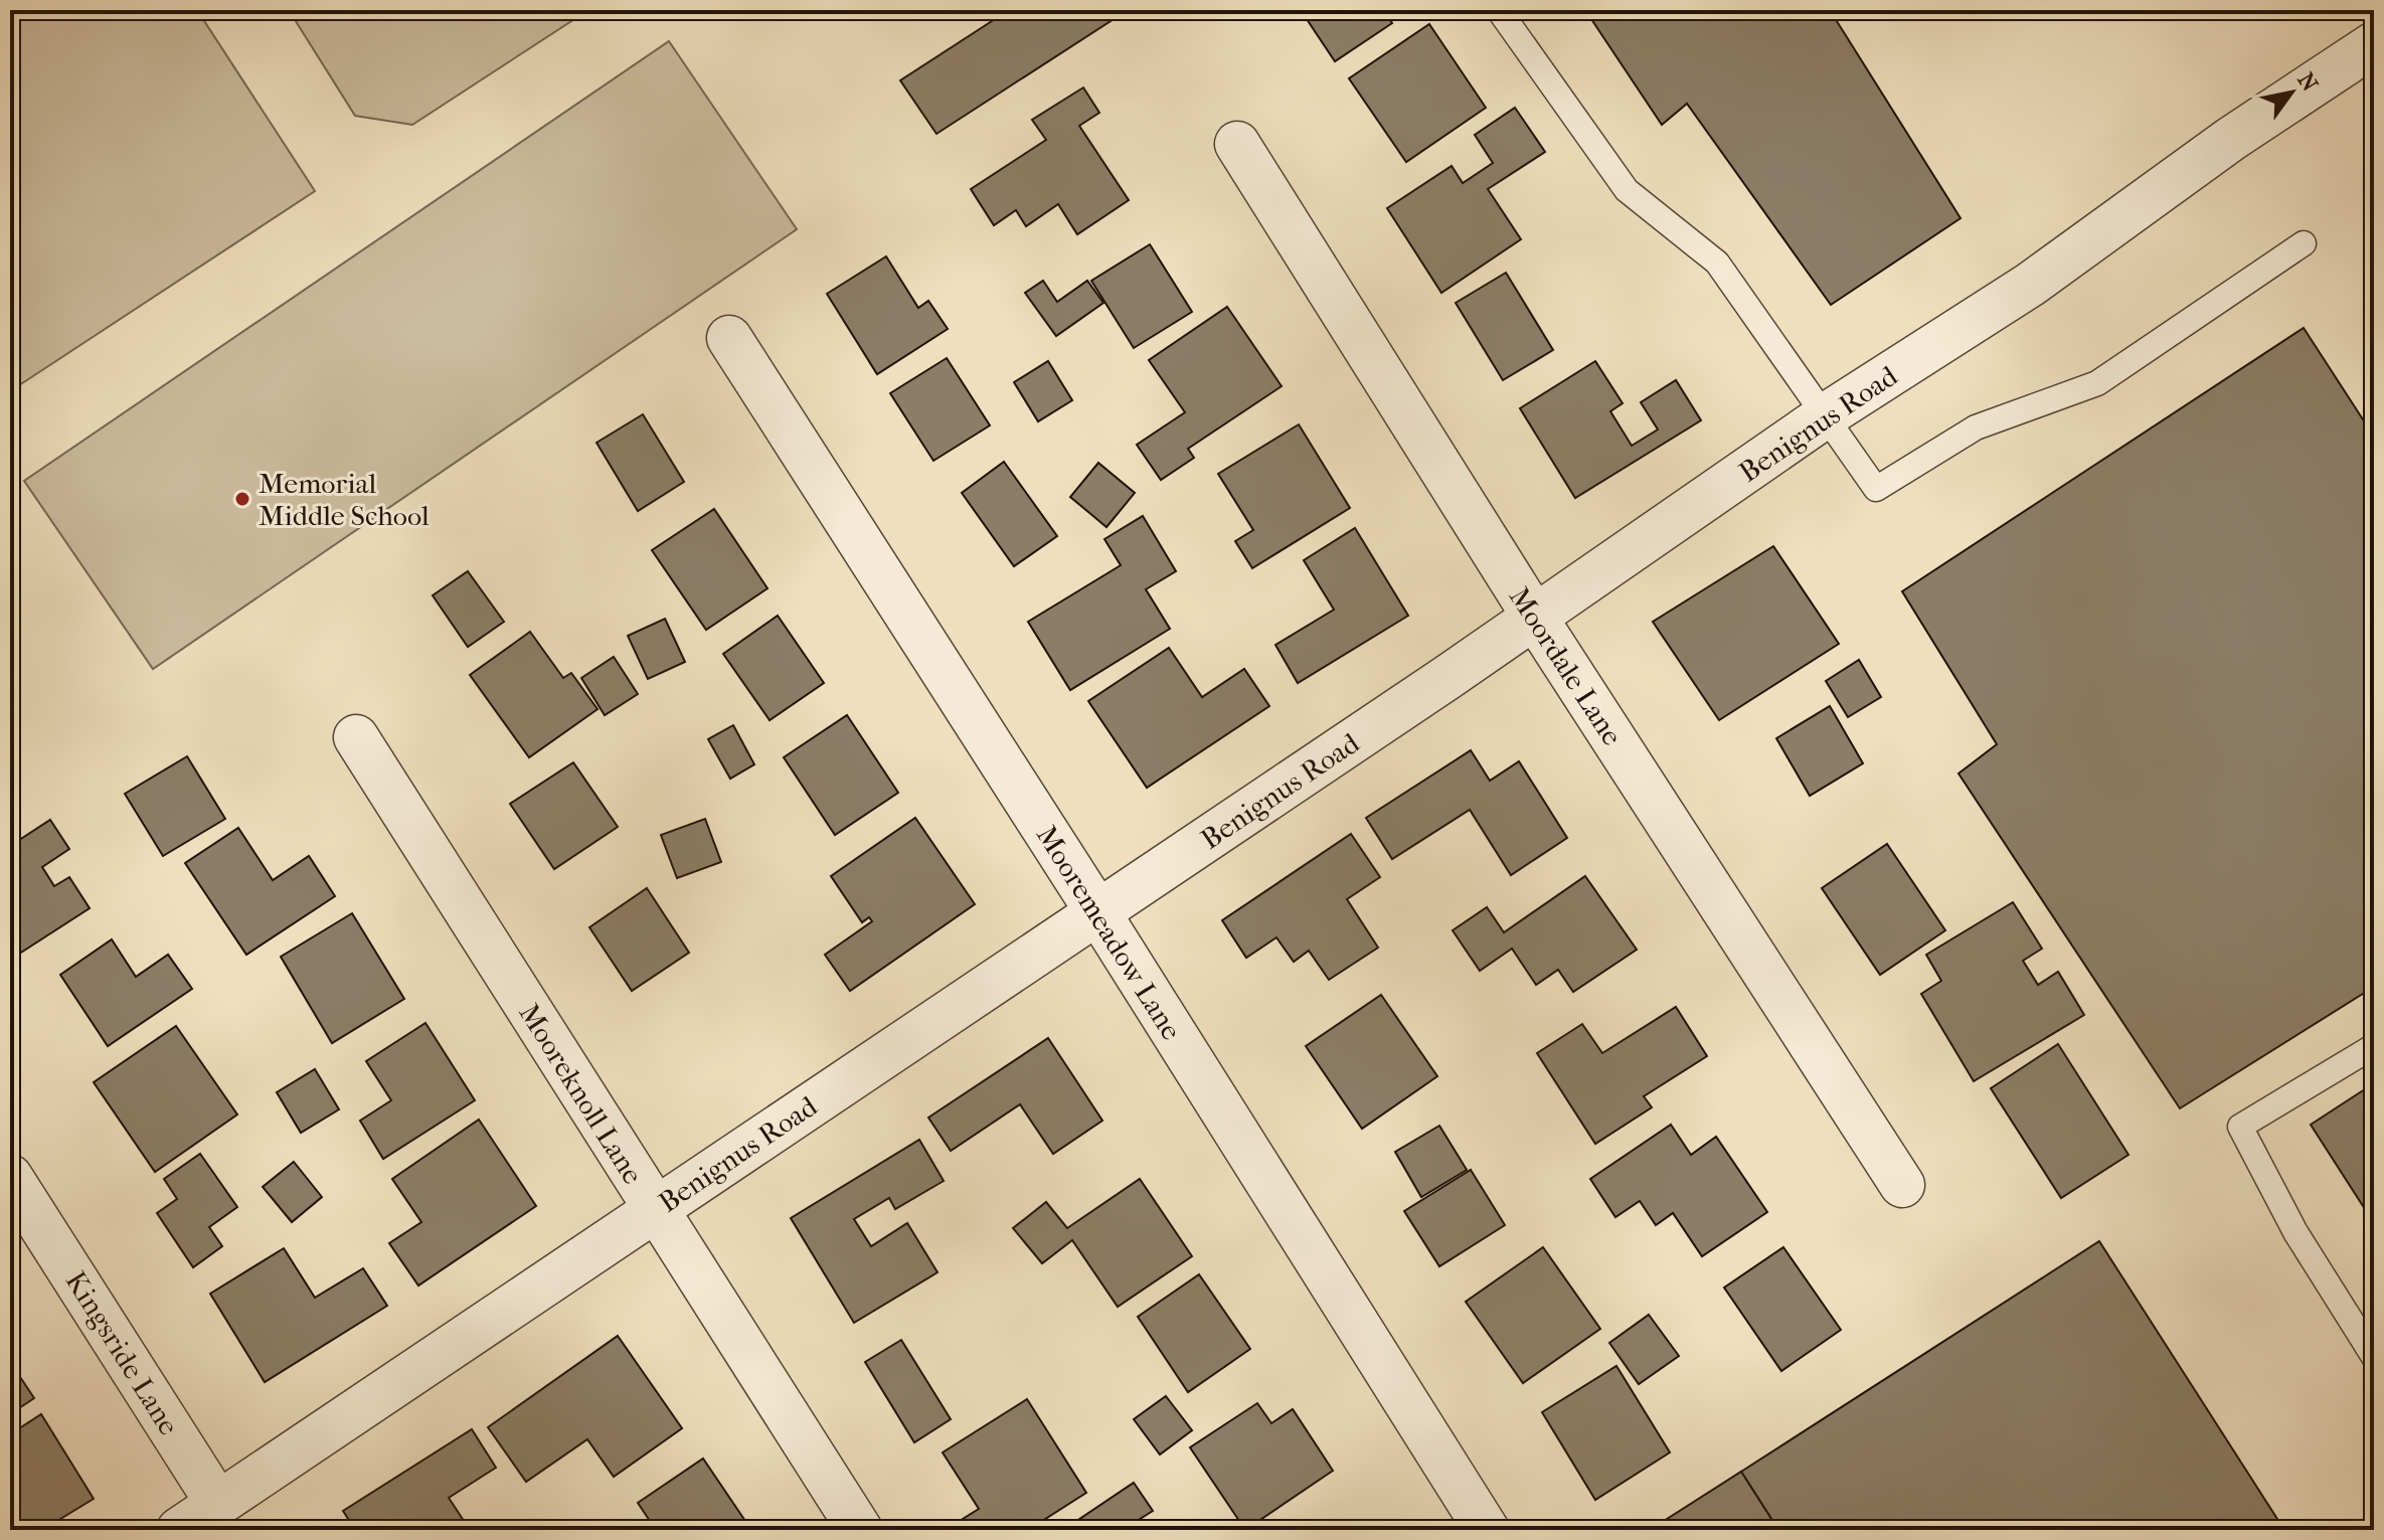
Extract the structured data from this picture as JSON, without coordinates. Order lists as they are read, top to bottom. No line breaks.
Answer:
{"streets":{"street":["Benignus Road","Moordale Lane","Mooremeadow Lane","Mooreknoll Lane","Kingsride Lane"]},"crossings":[["Benignus Road","Moordale Lane"],["Benignus Road","Mooremeadow Lane"],["Benignus Road","Mooreknoll Lane"],["Benignus Road","Kingsride Lane"]],"places":["Memorial Middle School"],"north":"top right"}
